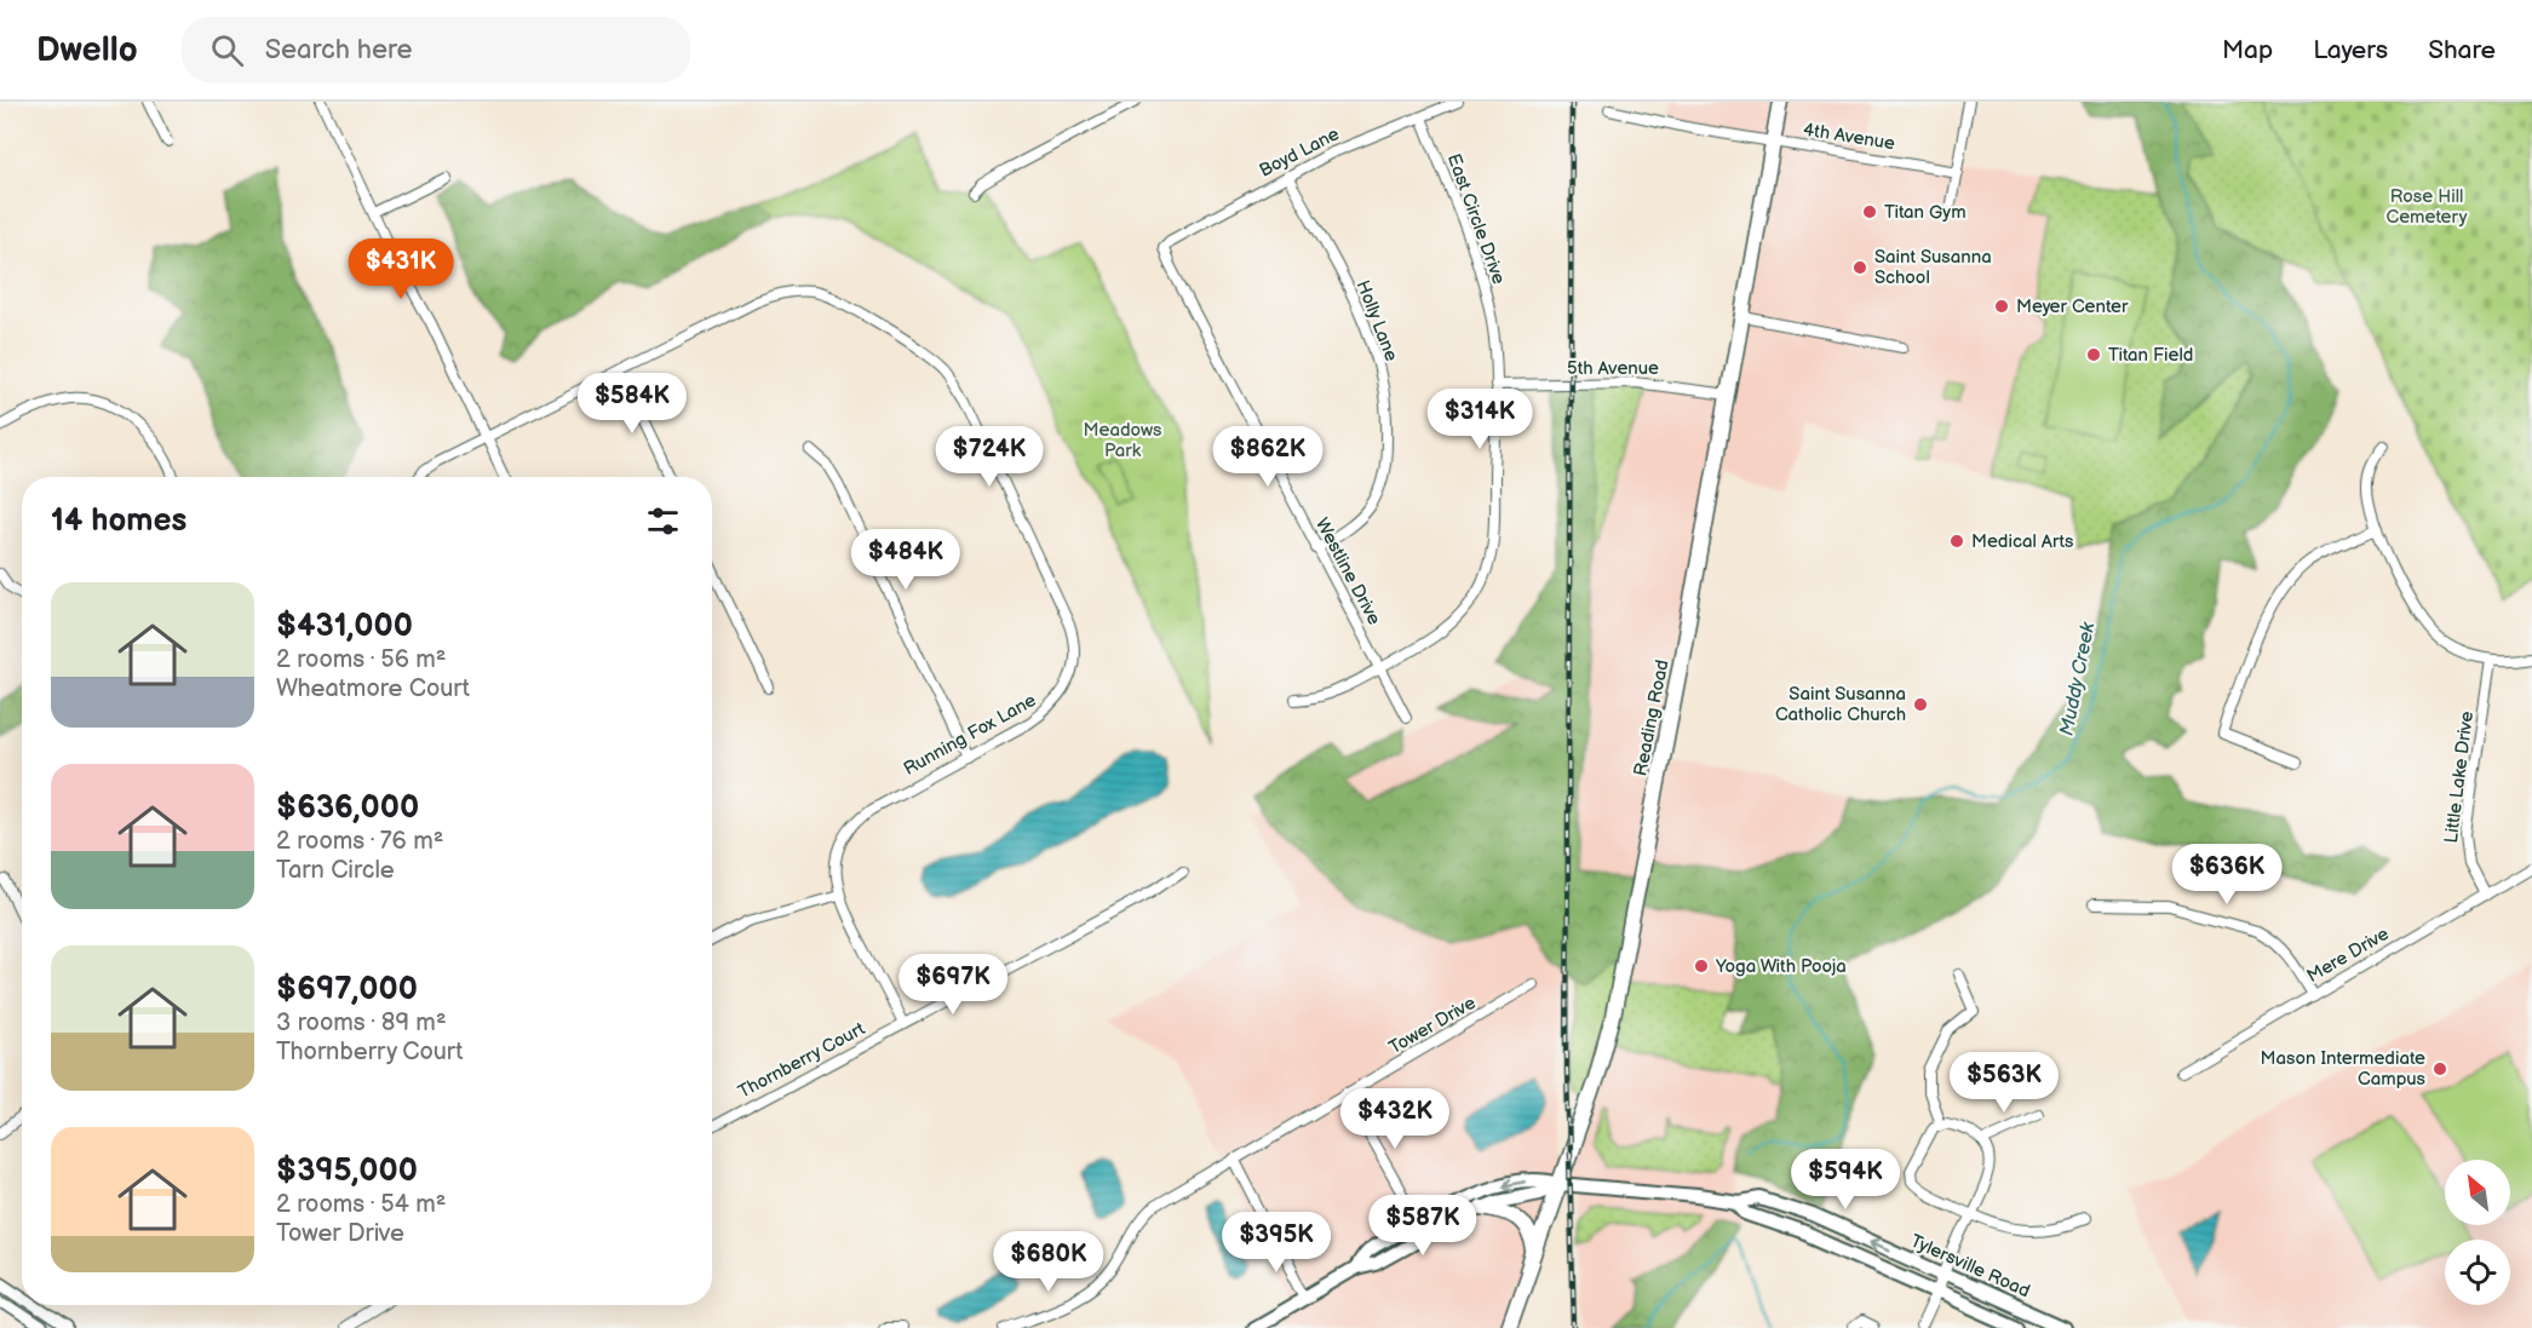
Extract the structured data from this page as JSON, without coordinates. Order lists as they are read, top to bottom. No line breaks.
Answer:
{"streets":{"main road":["Reading Road","Tylersville Road"],"street":["4th Avenue","Boyd Lane","East Circle Drive","Holly Lane","5th Avenue","Westline Drive","Running Fox Lane","Little Lake Drive","Mere Drive","Tower Drive","Thornberry Court"]},"crossings":[["4th Avenue","Reading Road"],["Boyd Lane","East Circle Drive"],["Boyd Lane","Holly Lane"],["Boyd Lane","Westline Drive"],["East Circle Drive","5th Avenue"],["East Circle Drive","Westline Drive"],["Holly Lane","Westline Drive"],["5th Avenue","Reading Road"],["Reading Road","Tylersville Road"],["Running Fox Lane","Thornberry Court"],["Little Lake Drive","Mere Drive"]],"water":["Muddy Creek"],"parks":["Rose Hill Cemetery","Meadows Park"],"places":["Titan Gym","Saint Susanna School","Meyer Center","Titan Field","Medical Arts","Saint Susanna Catholic Church","Yoga With Pooja","Mason Intermediate Campus"],"north":"top left","page":{"header":"Dwello","search":"Search here","nav":["Map","Layers","Share"],"price":["$431K","$584K","$314K","$724K","$862K","$484K","$636K","$697K","$563K","$432K","$594K","$587K","$395K","$680K"],"heading":"14 homes","list":[{"name":"$431,000","note":"2 rooms · 56 m² · Wheatmore Court"},{"name":"$636,000","note":"2 rooms · 76 m² · Tarn Circle"},{"name":"$697,000","note":"3 rooms · 89 m² · Thornberry Court"},{"name":"$395,000","note":"2 rooms · 54 m² · Tower Drive"}]}}
